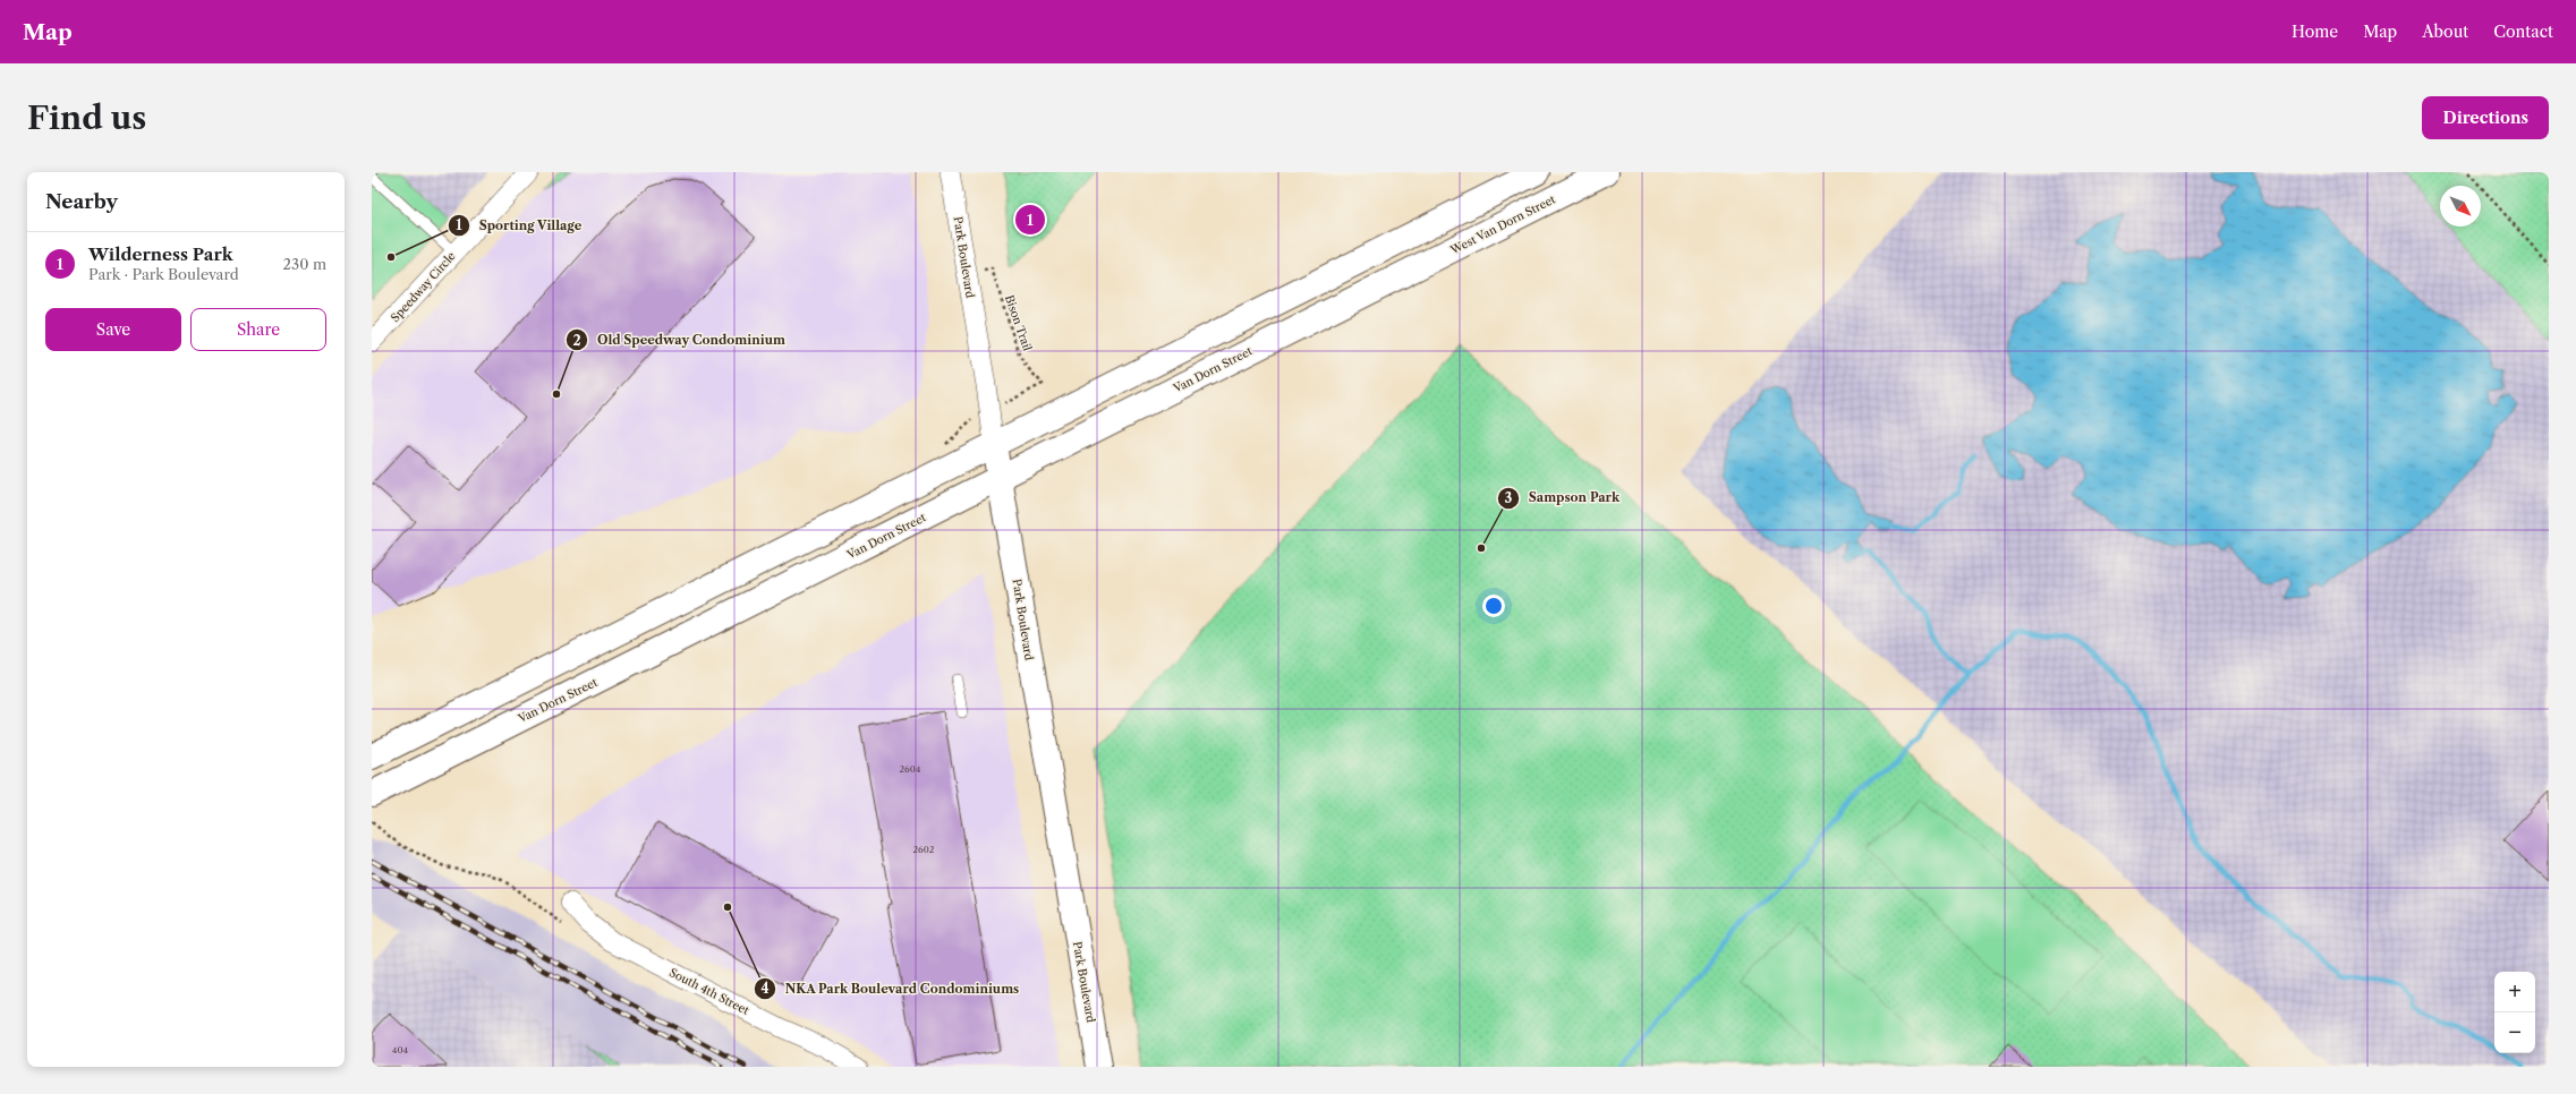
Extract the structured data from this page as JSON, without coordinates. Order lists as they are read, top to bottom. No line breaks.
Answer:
{"streets":{"main road":["West Van Dorn Street","Park Boulevard","Van Dorn Street"],"street":["Speedway Circle","South 4th Street"],"path":["Bison Trail"]},"crossings":[["West Van Dorn Street","Van Dorn Street"],["Park Boulevard","Bison Trail"],["Park Boulevard","Van Dorn Street"]],"places":["Sporting Village","Old Speedway Condominium","Sampson Park","NKA Park Boulevard Condominiums"],"house_numbers":["2604","2602","404"],"north":"bottom right","page":{"header":"Map","nav":["Home","Map","About","Contact"],"buttons":["Directions",["Save","Share"]],"title":"Find us","heading":"Nearby","pins":"1","list":[{"mark":"1","name":"Wilderness Park","note":"Park · Park Boulevard","value":"230 m"}],"map_buttons":["+","−"]}}
